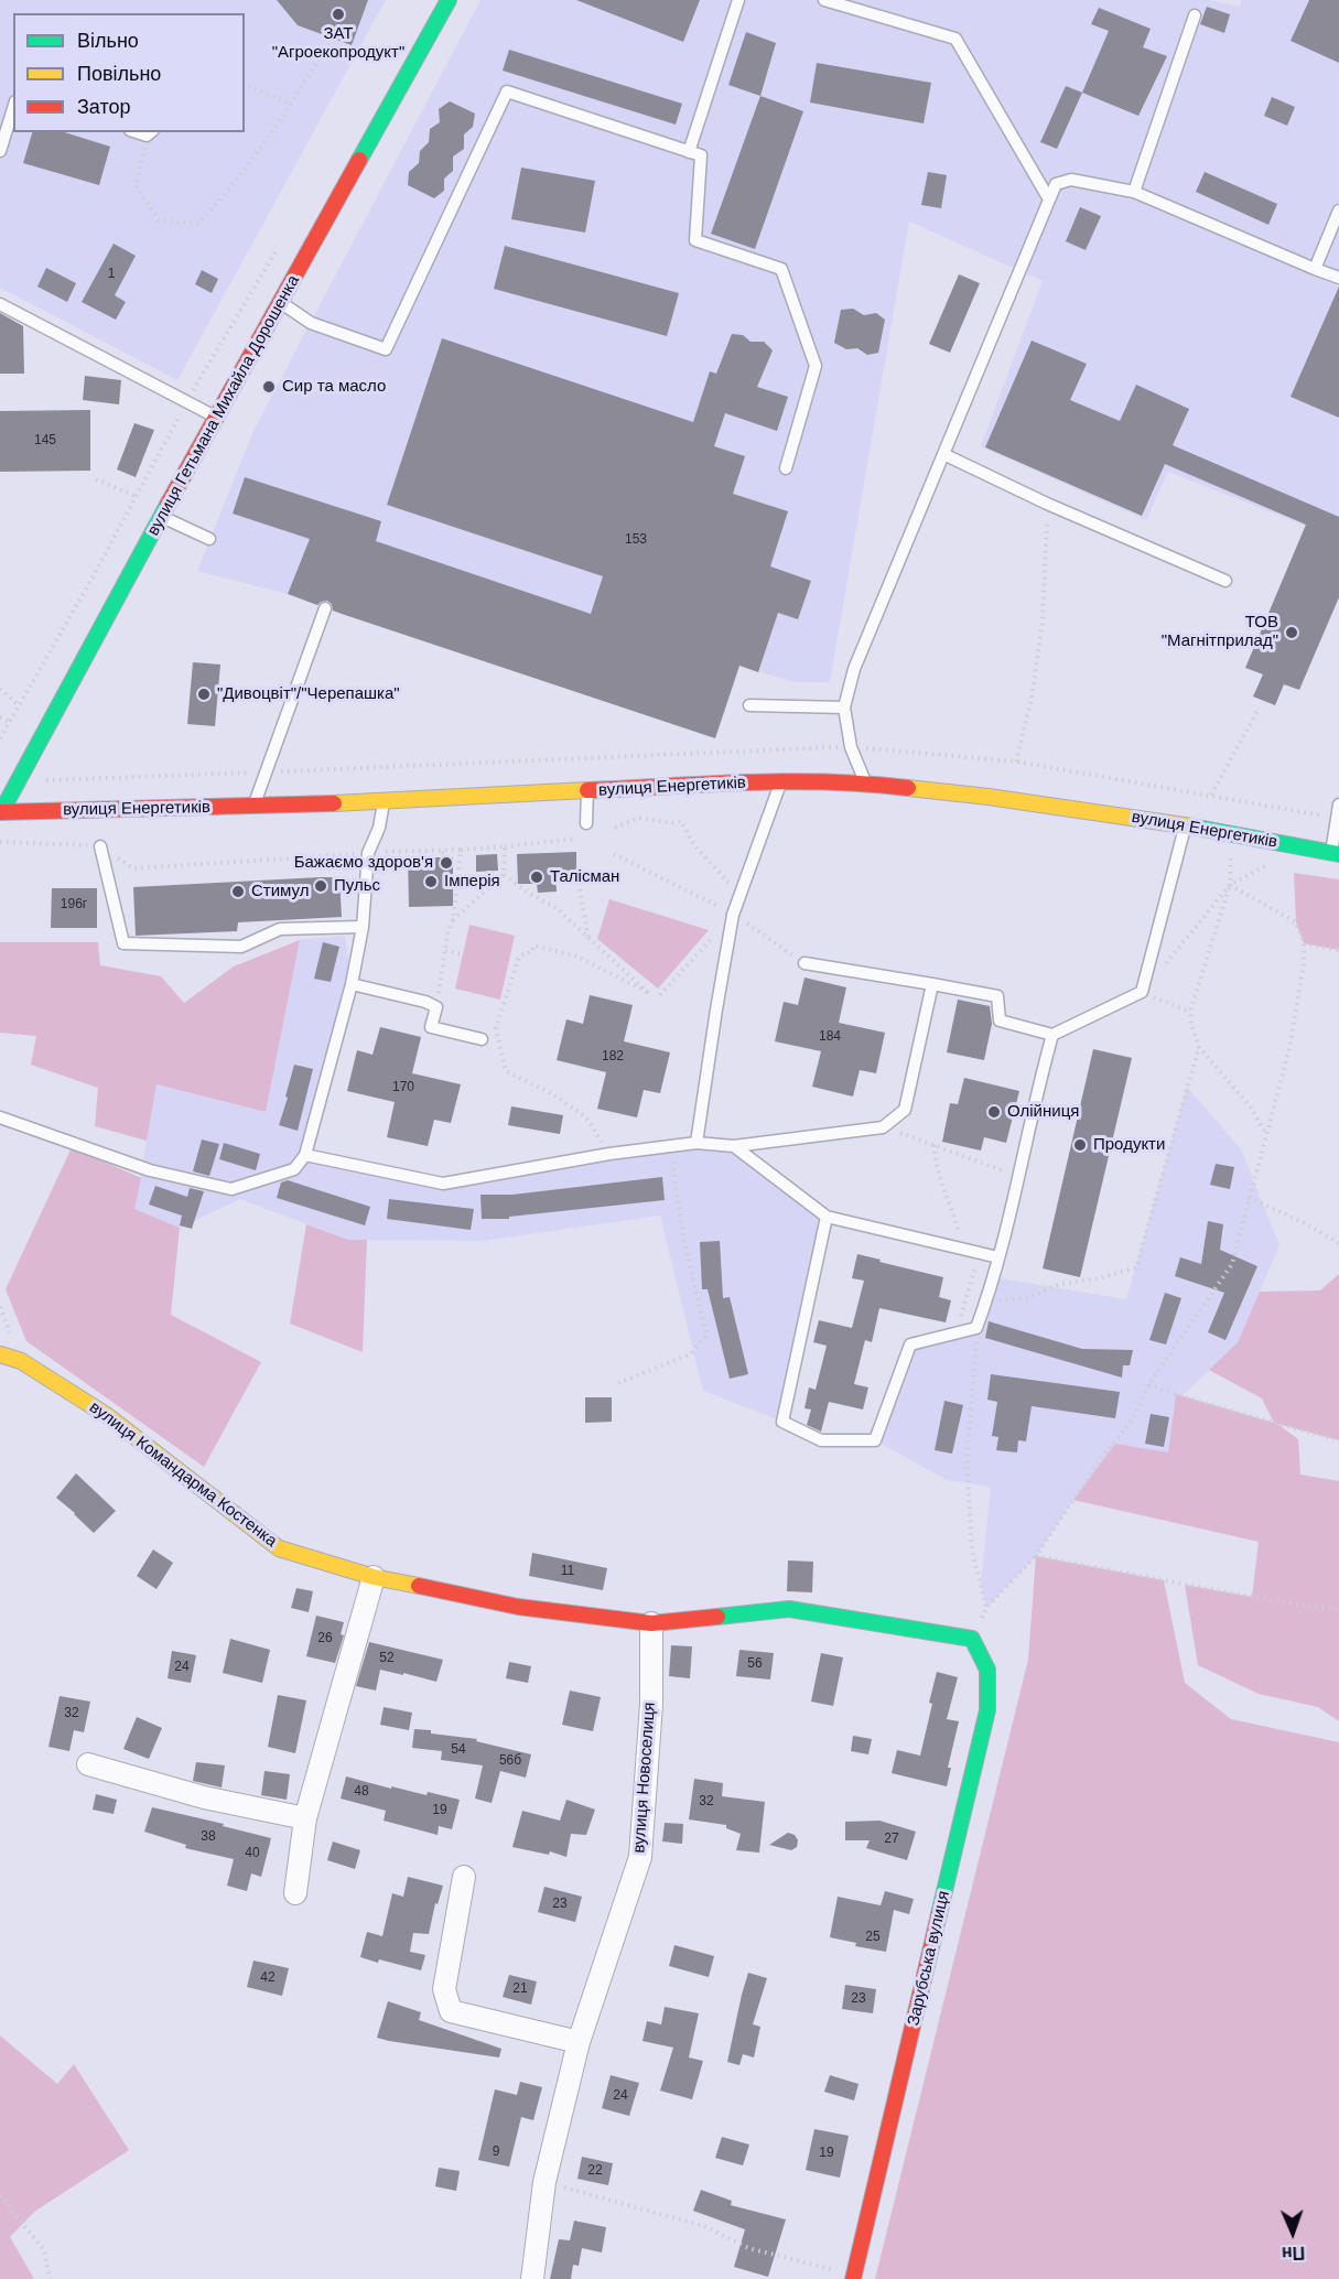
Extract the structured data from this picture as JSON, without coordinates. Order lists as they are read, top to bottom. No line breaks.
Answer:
{"streets":{"street":["вулиця Гетьмана Михайла Дорошенка","вулиця Енергетиків","вулиця Командарма Костенка","вулиця Новоселиця","Зарубська вулиця"]},"crossings":[["вулиця Гетьмана Михайла Дорошенка","вулиця Енергетиків"],["вулиця Командарма Костенка","вулиця Новоселиця"],["вулиця Командарма Костенка","Зарубська вулиця"]],"places":["ЗАТ \"Агроекопродукт\"","Сир та масло","ТОВ \"Магнітприлад\"","\"Дивоцвіт\"/\"Черепашка\"","Бажаємо здоров'я","Талісман","Імперія","Пульс","Стимул","Олійниця","Продукти"],"house_numbers":["1","145","153","196г","184","182","170","11","26","52","56","24","32","54","56б","48","32","19","38","27","40","23","25","42","21","23","24","9","19","22"],"legend":["Вільно","Повільно","Затор"],"north":"bottom"}
